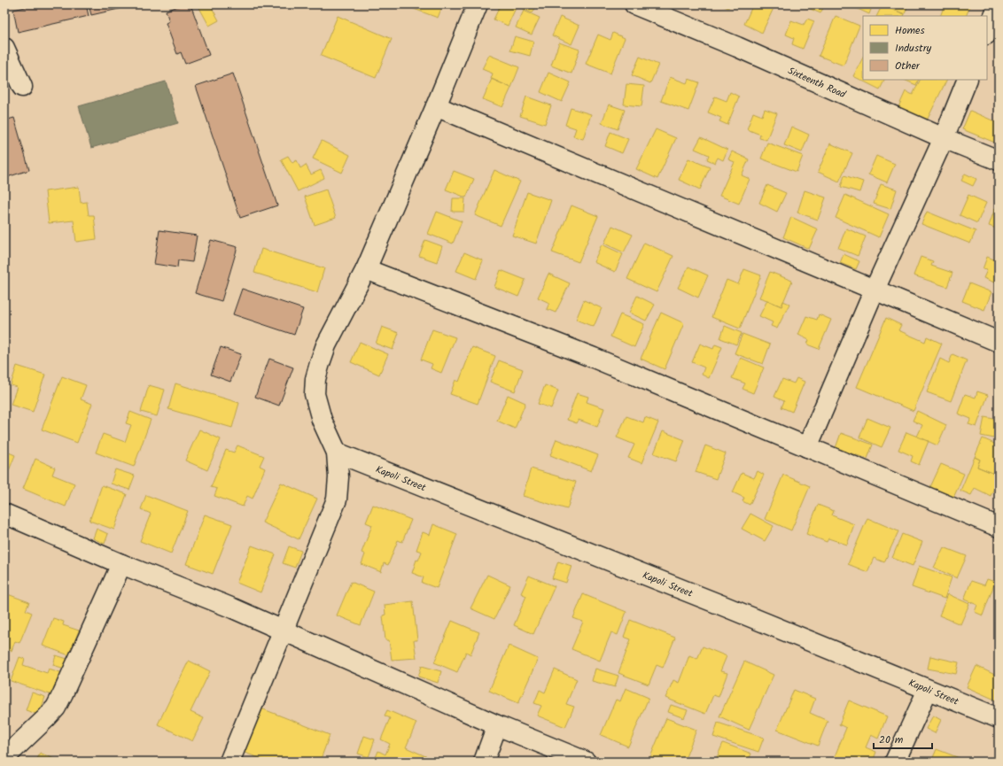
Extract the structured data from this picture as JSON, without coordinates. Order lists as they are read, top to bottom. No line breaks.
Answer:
{"streets":{"street":["Sixteenth Road","Kapoli Street"]},"legend":["Homes","Industry","Other"],"scale_bar":"20 m"}
